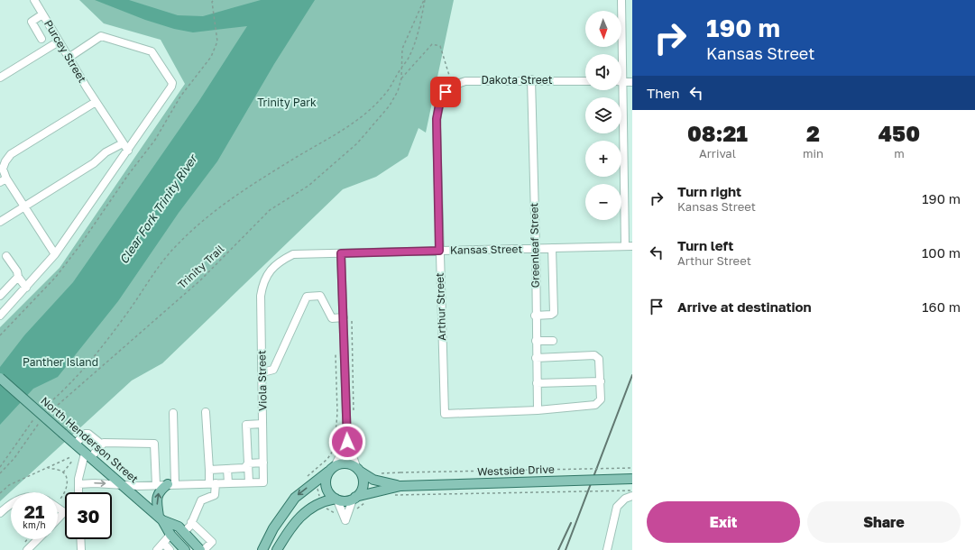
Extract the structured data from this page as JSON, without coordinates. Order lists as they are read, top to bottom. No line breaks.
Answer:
{"streets":{"main road":["North Henderson Street","Westside Drive"],"street":["Purcey Street","Dakota Street","Greenleaf Street","Kansas Street","Arthur Street","Viola Street"],"path":["Trinity Trail"]},"crossings":[["Dakota Street","Greenleaf Street"],["Dakota Street","Arthur Street"],["Greenleaf Street","Kansas Street"],["Greenleaf Street","Arthur Street"],["Kansas Street","Arthur Street"],["Kansas Street","Viola Street"]],"water":["Clear Fork Trinity River"],"parks":["Trinity Park","Panther Island"],"north":"bottom","page":{"turn":["190 m","Kansas Street"],"map_buttons":["+","−"],"then":"Then","eta":["08:21","Arrival","2","min","450","m"],"list":[{"name":"Turn right","note":"Kansas Street","value":"190 m"},{"name":"Turn left","note":"Arthur Street","value":"100 m"},{"name":"Arrive at destination","value":"160 m"}],"speed":"21 km/h","limit":"30","buttons":["Exit","Share"]}}
